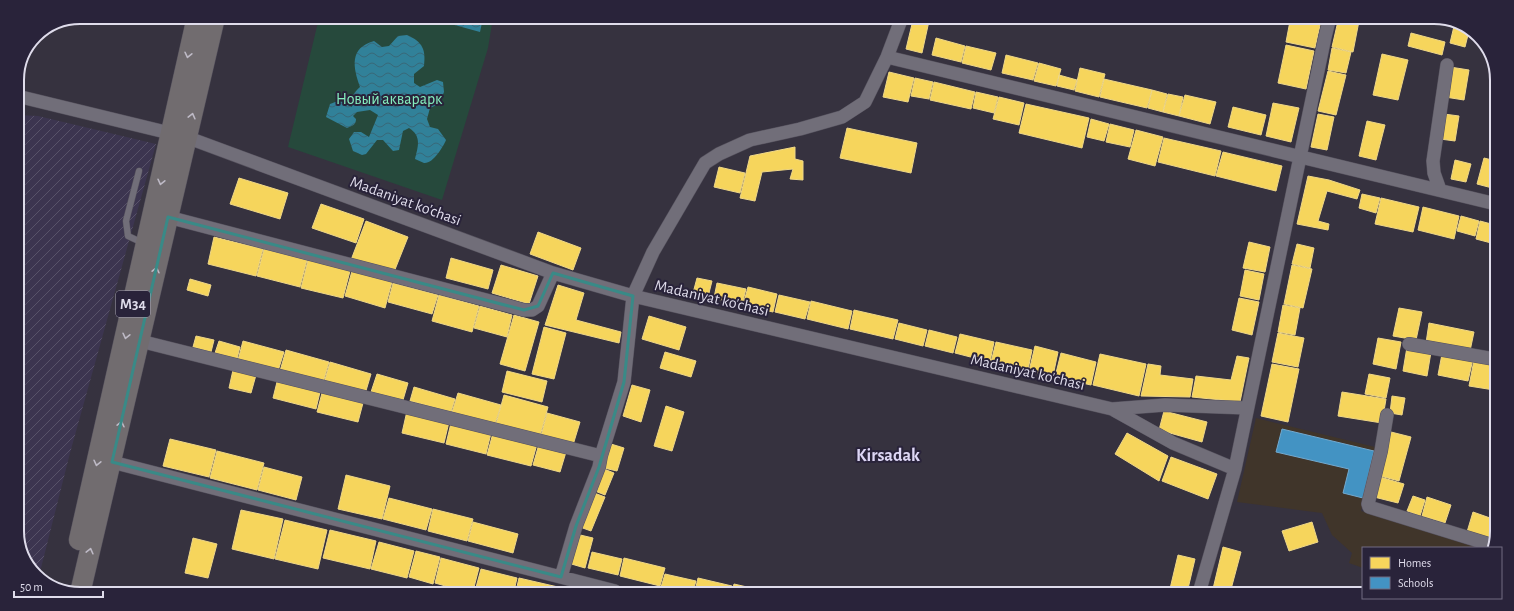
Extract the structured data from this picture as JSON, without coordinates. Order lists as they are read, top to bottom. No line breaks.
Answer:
{"streets":{"main road":["M34"],"street":["Madaniyat ko'chasi"]},"crossings":[["Madaniyat ko'chasi","M34"]],"districts":["Kirsadak"],"parks":["Новый акварарк"],"legend":["Homes","Schools"],"scale_bar":"50 m"}
